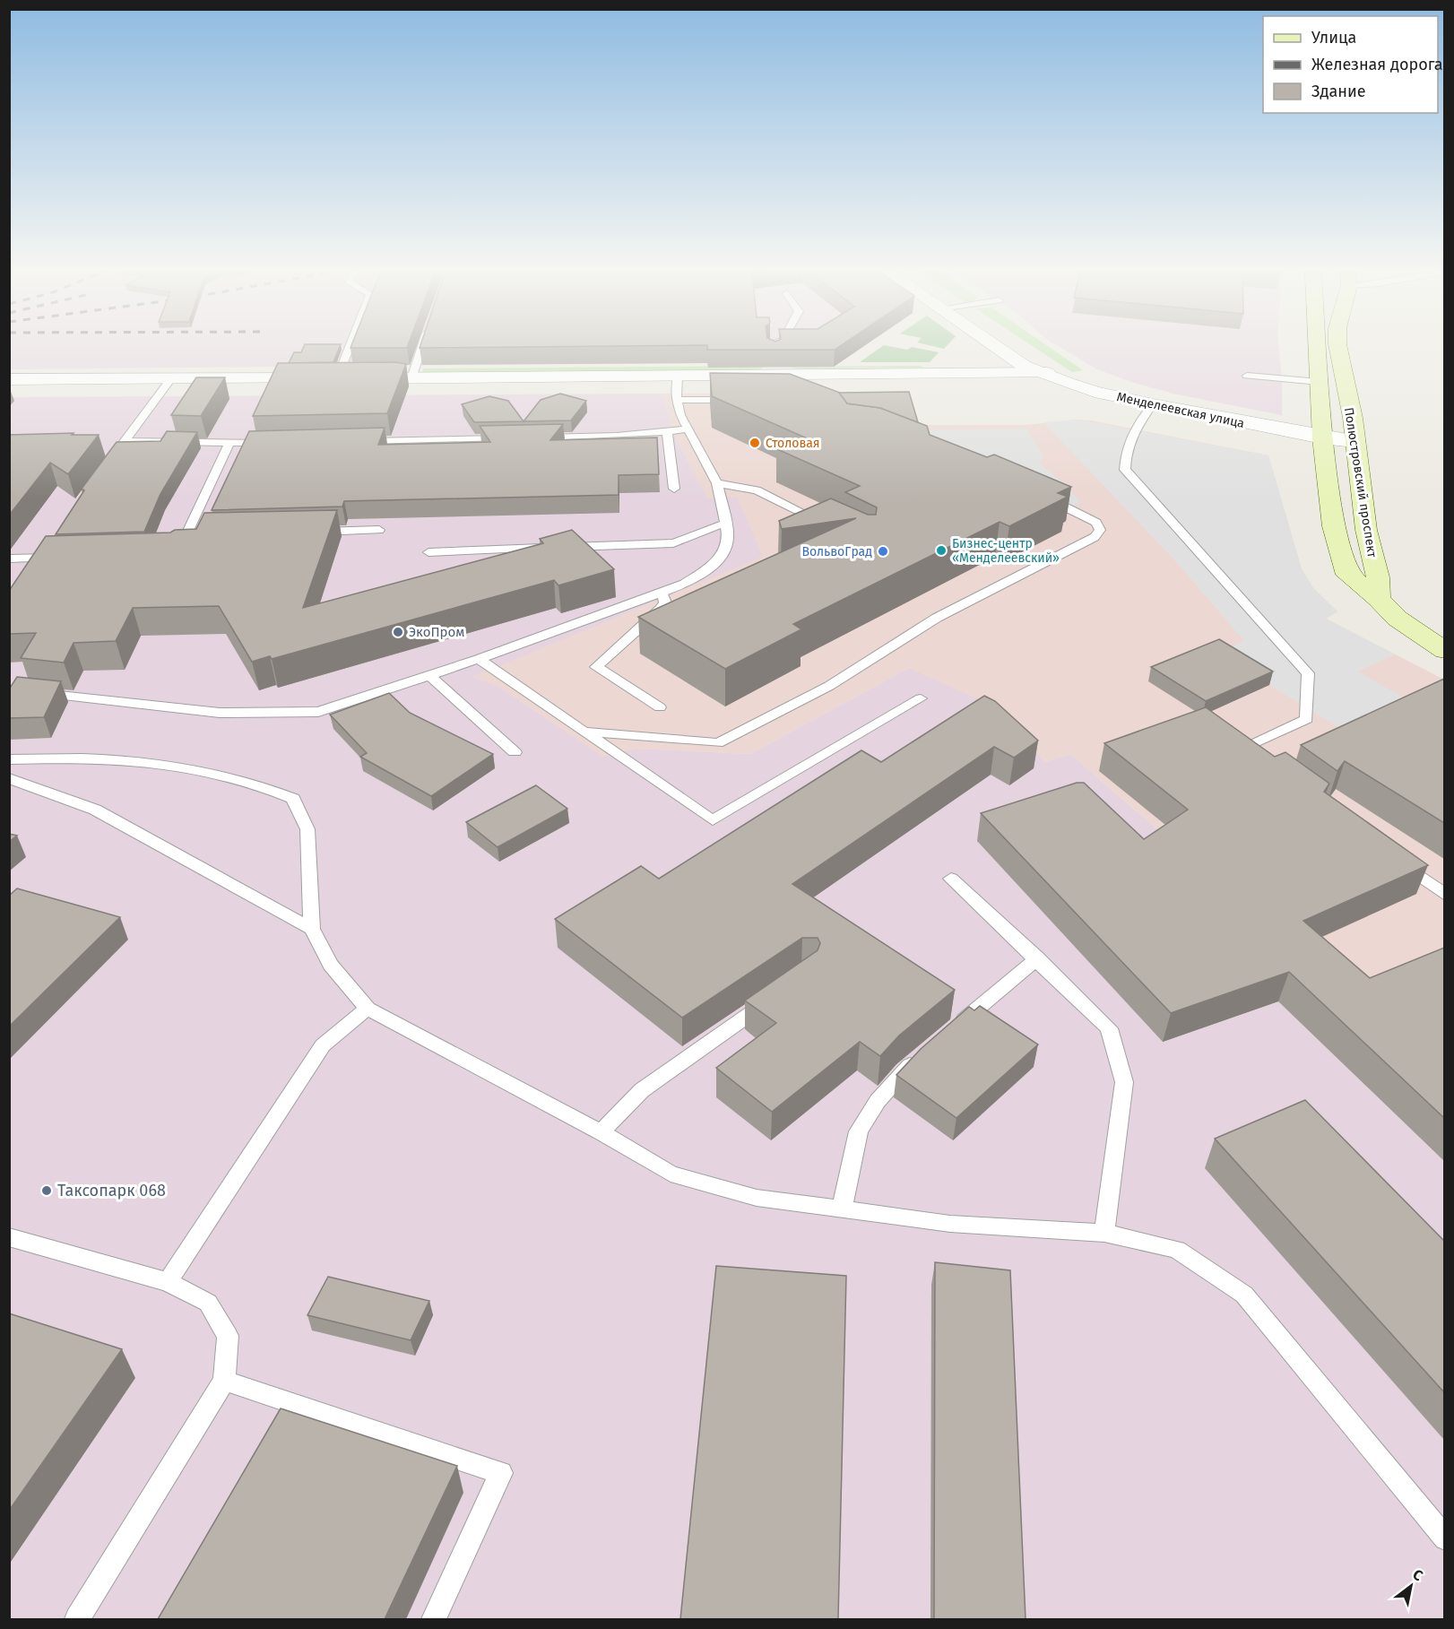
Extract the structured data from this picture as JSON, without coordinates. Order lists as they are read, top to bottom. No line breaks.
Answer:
{"streets":{"main road":["Полюстровский проспект"],"street":["Менделеевская улица"]},"crossings":[["Менделеевская улица","Полюстровский проспект"]],"places":["Столовая","Бизнес-центр «Менделеевский»","ВольвоГрад","ЭкоПром","Таксопарк 068"],"legend":["Улица","Железная дорога","Здание"],"north":"top right"}
